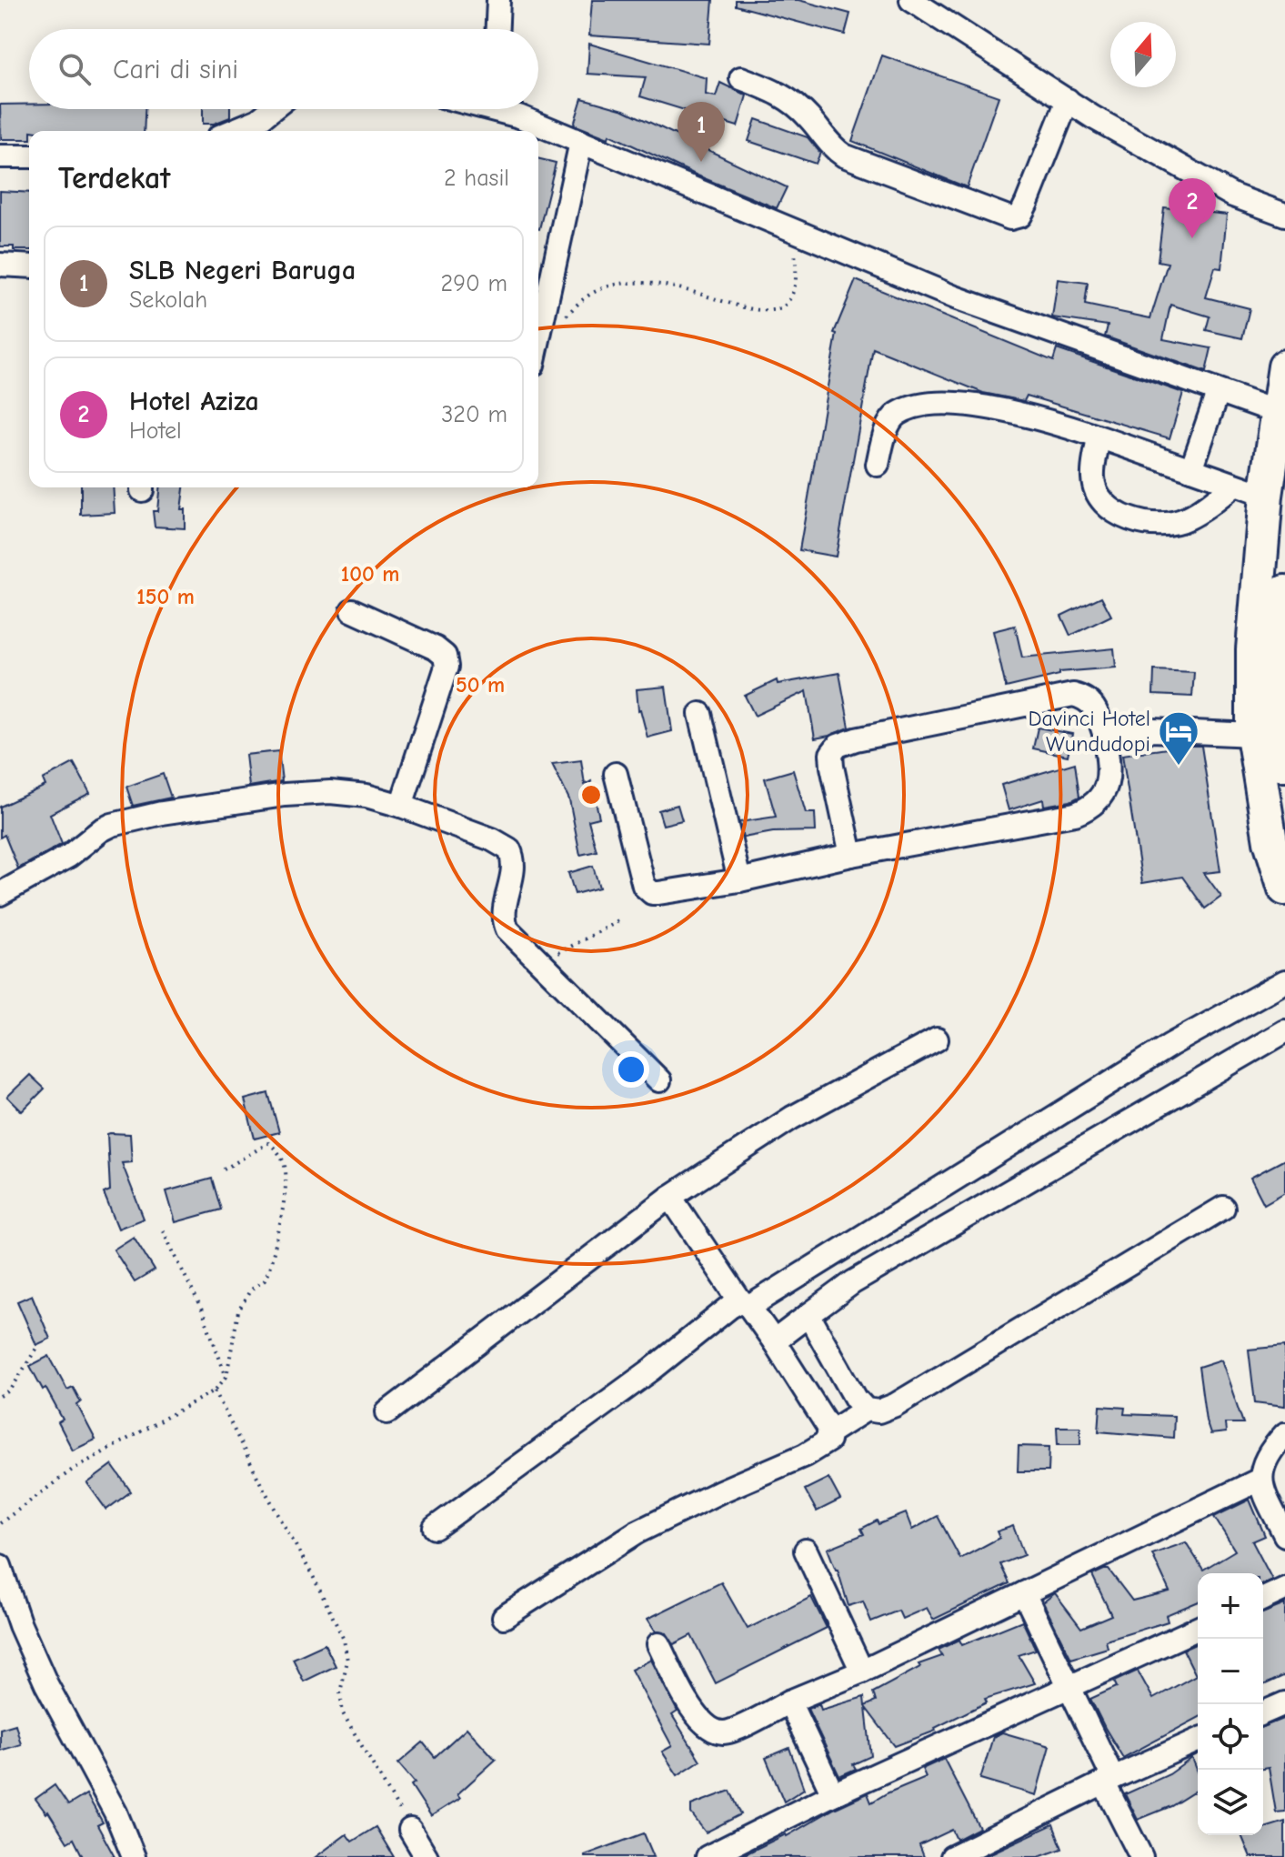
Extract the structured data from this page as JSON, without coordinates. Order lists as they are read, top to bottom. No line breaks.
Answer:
{"places":{"hotel":["Davinci Hotel Wundudopi"]},"north":"top","page":{"search":"Cari di sini","pins":["1","2"],"heading":["Terdekat","2 hasil"],"list":[{"mark":"1","name":"SLB Negeri Baruga","note":"Sekolah","value":"290 m"},{"mark":"2","name":"Hotel Aziza","note":"Hotel","value":"320 m"}],"map_buttons":["+","−"]},"rings":["100 m","150 m","50 m"]}
